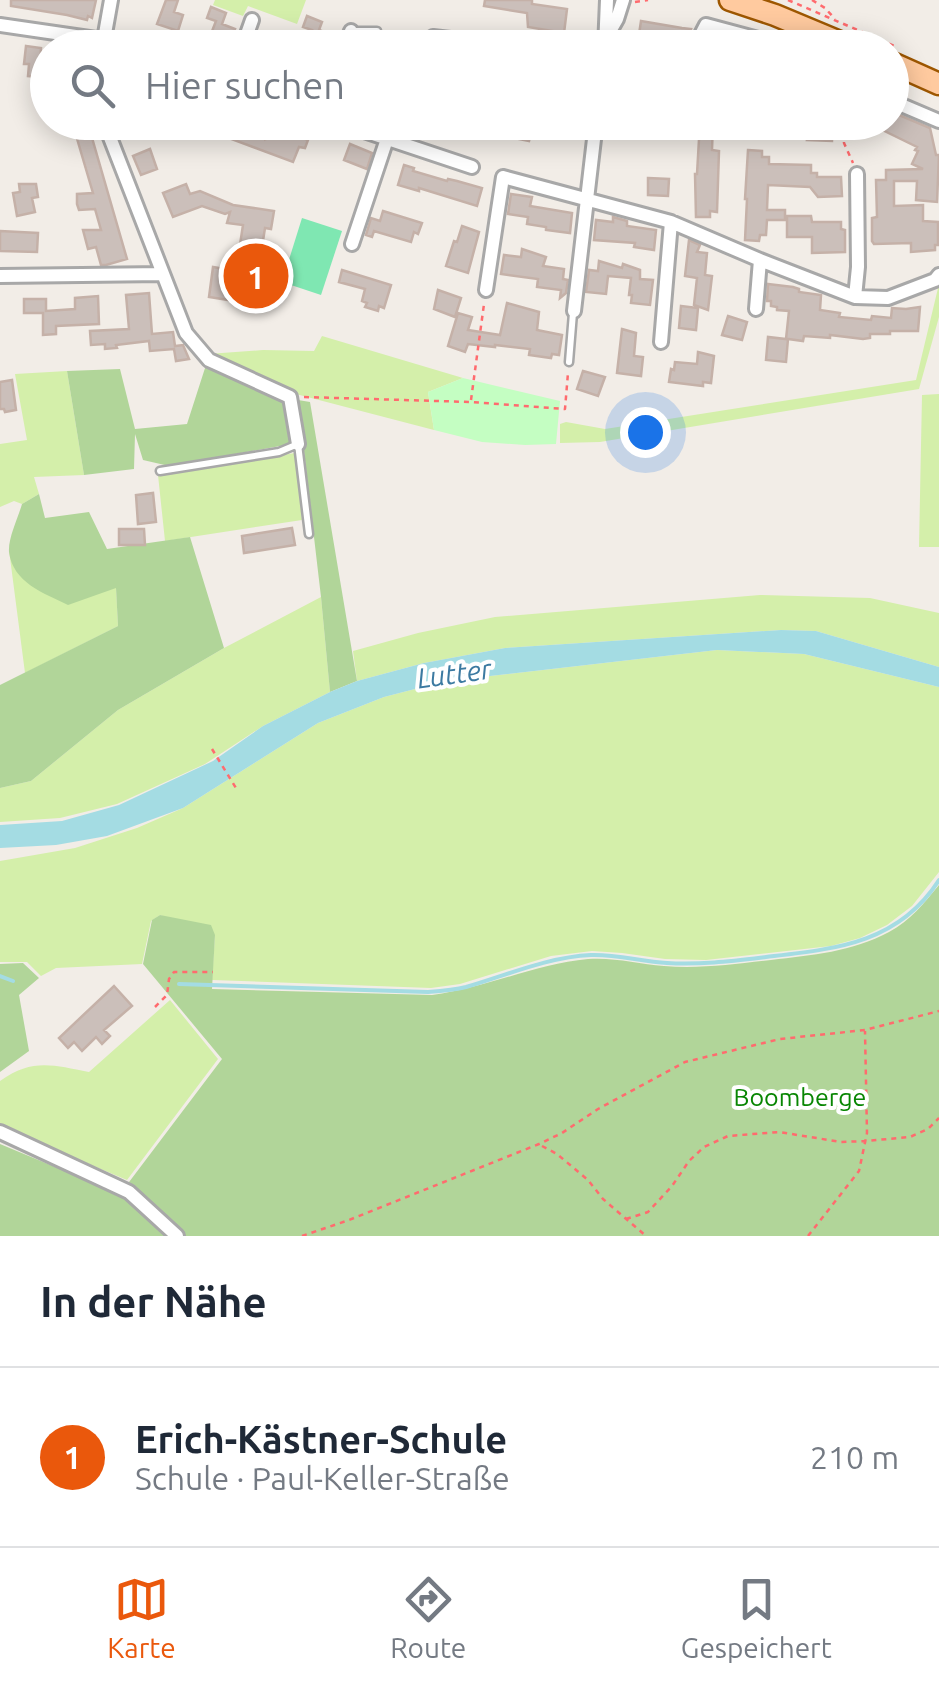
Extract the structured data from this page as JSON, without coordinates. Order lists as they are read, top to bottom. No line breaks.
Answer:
{"water":["Lutter"],"parks":["Boomberge"],"page":{"search":"Hier suchen","pins":"1","heading":"In der Nähe","list":[{"mark":"1","name":"Erich-Kästner-Schule","note":"Schule · Paul-Keller-Straße","value":"210 m"}],"nav":["Karte","Route","Gespeichert"]}}
